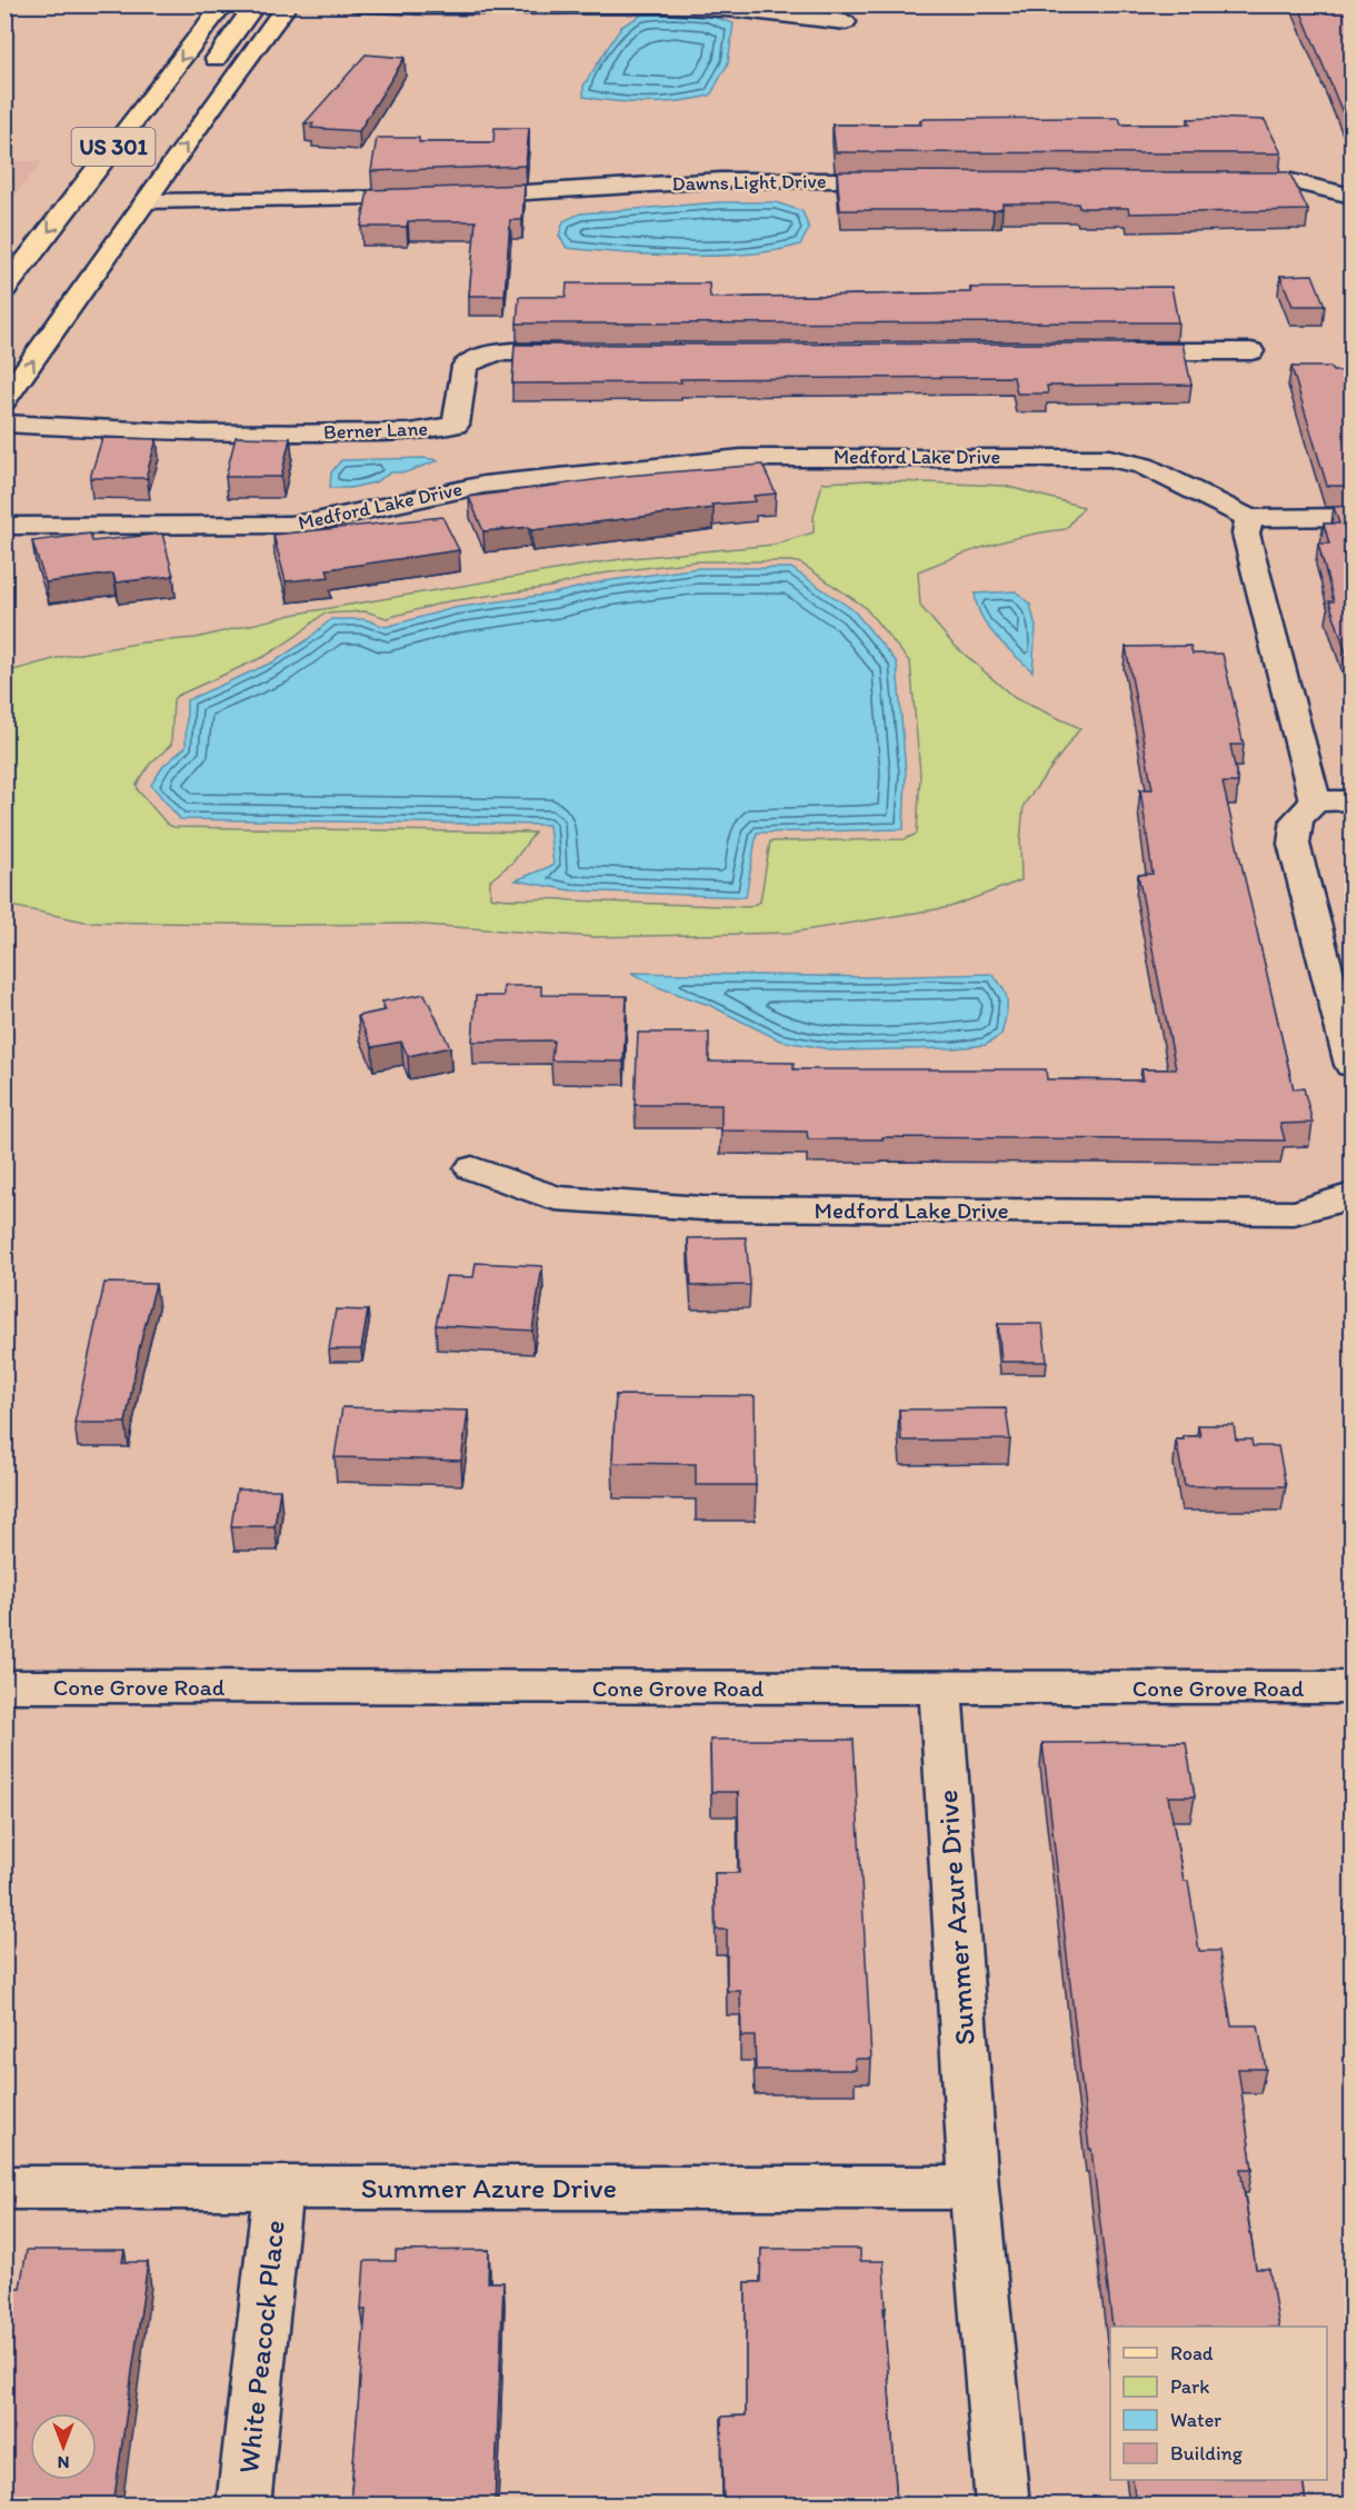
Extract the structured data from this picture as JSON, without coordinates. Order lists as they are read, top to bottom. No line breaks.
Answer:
{"streets":{"main road":["US 301"],"street":["Dawns Light Drive","Berner Lane","Medford Lake Drive","Cone Grove Road","Summer Azure Drive","White Peacock Place"]},"crossings":[["US 301","Dawns Light Drive"],["Cone Grove Road","Summer Azure Drive"],["Summer Azure Drive","White Peacock Place"]],"legend":["Road","Park","Water","Building"],"north":"bottom"}
